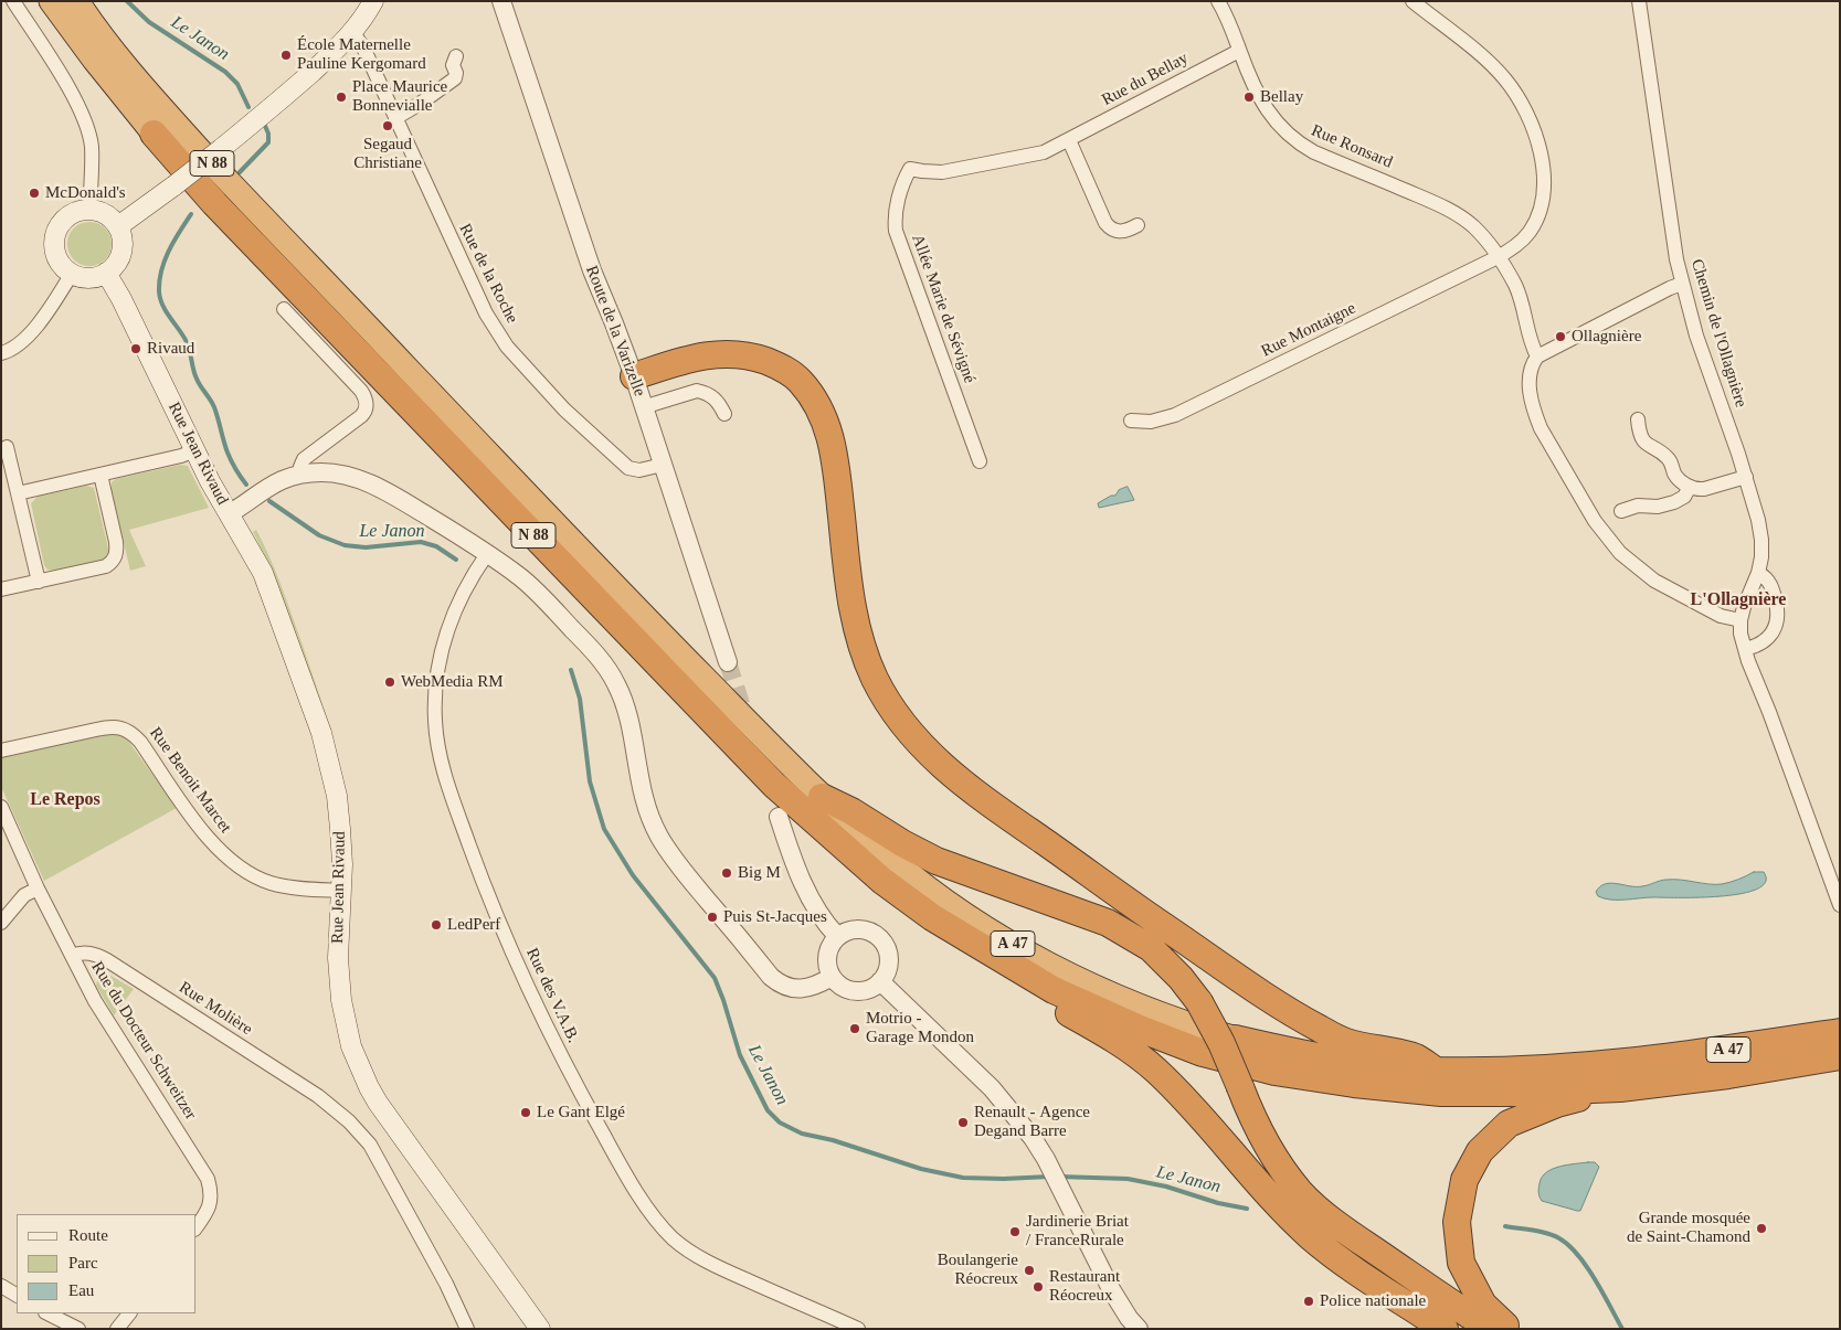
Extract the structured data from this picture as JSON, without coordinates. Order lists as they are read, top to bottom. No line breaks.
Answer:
{"streets":{"highway":["N 88","A 47"],"main road":["Rue Jean Rivaud"],"street":["Rue du Bellay","Rue Ronsard","Rue de la Roche","Allée Marie de Sévigné","Rue Montaigne","Route de la Varizelle","Chemin de l'Ollagnière","Rue Benoit Marcet","Rue des V.A.B.","Rue Molière","Rue du Docteur Schweitzer"]},"crossings":[["Rue du Bellay","Rue Ronsard"],["Rue du Bellay","Allée Marie de Sévigné"],["Rue Ronsard","Rue Montaigne"],["N 88","A 47"],["Rue de la Roche","Route de la Varizelle"],["Rue Jean Rivaud","Rue Benoit Marcet"],["Rue Molière","Rue du Docteur Schweitzer"]],"districts":["L'Ollagnière","Le Repos"],"water":["Le Janon"],"places":["École Maternelle Pauline Kergomard","Place Maurice Bonnevialle","Bellay","Segaud Christiane","McDonald's","Ollagnière","Rivaud","WebMedia RM","Big M","Puis St-Jacques","LedPerf","Motrio - Garage Mondon","Le Gant Elgé","Renault - Agence Degand Barre","Grande mosquée de Saint-Chamond","Jardinerie Briat / FranceRurale","Boulangerie Réocreux","Restaurant Réocreux","Police nationale"],"legend":["Route","Parc","Eau"]}
